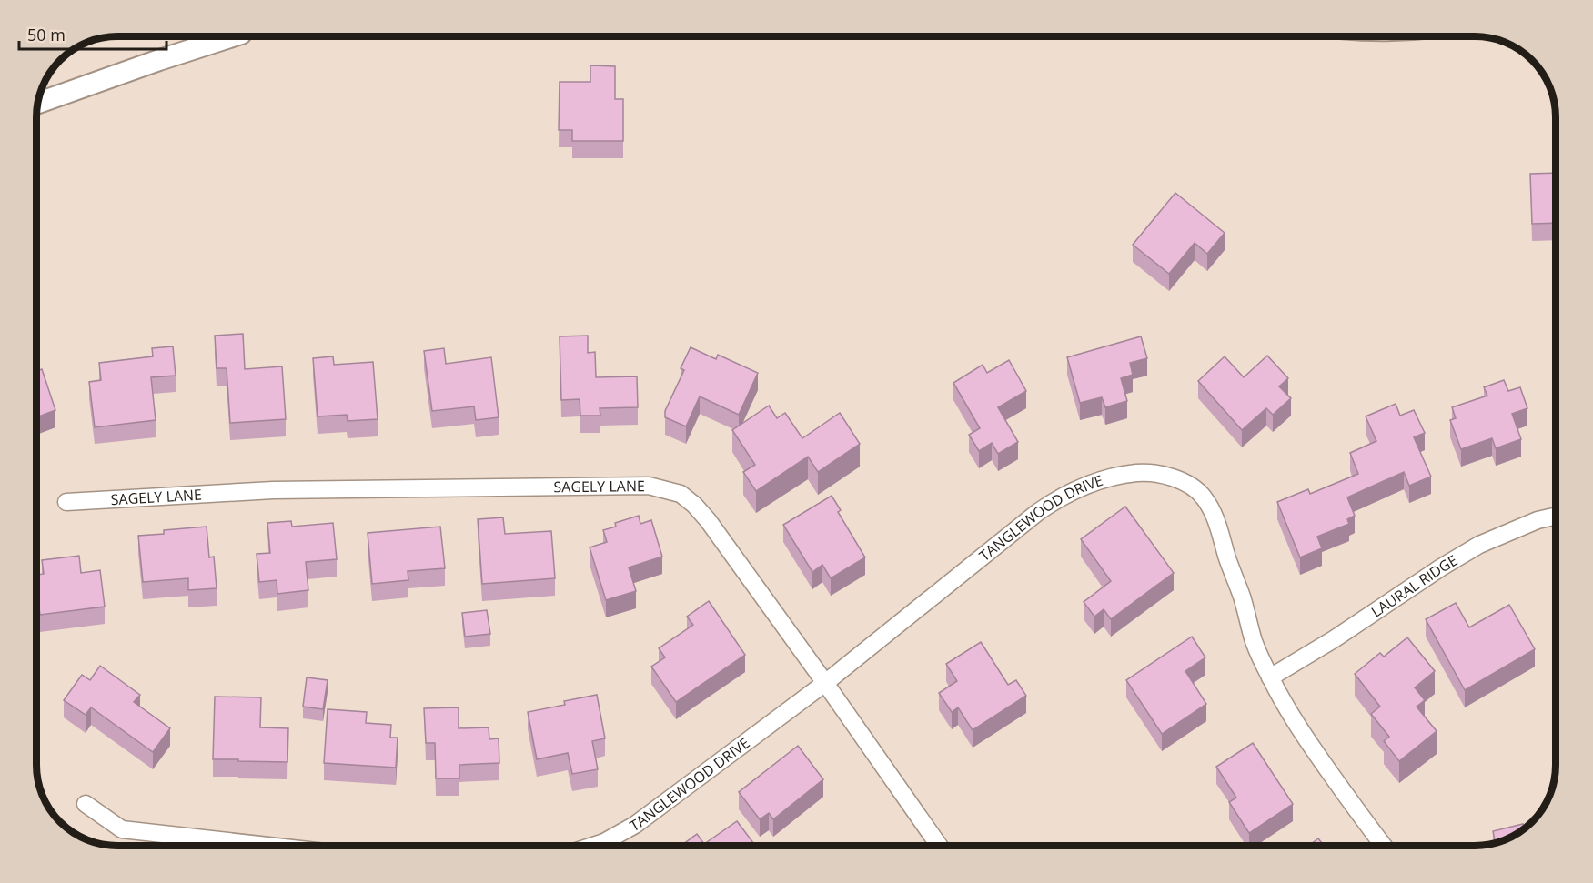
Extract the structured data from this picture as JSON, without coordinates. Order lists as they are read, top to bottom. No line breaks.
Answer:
{"streets":{"street":["SAGELY LANE","TANGLEWOOD DRIVE","LAURAL RIDGE"]},"crossings":[["SAGELY LANE","TANGLEWOOD DRIVE"],["TANGLEWOOD DRIVE","LAURAL RIDGE"]],"scale_bar":"50 m"}
